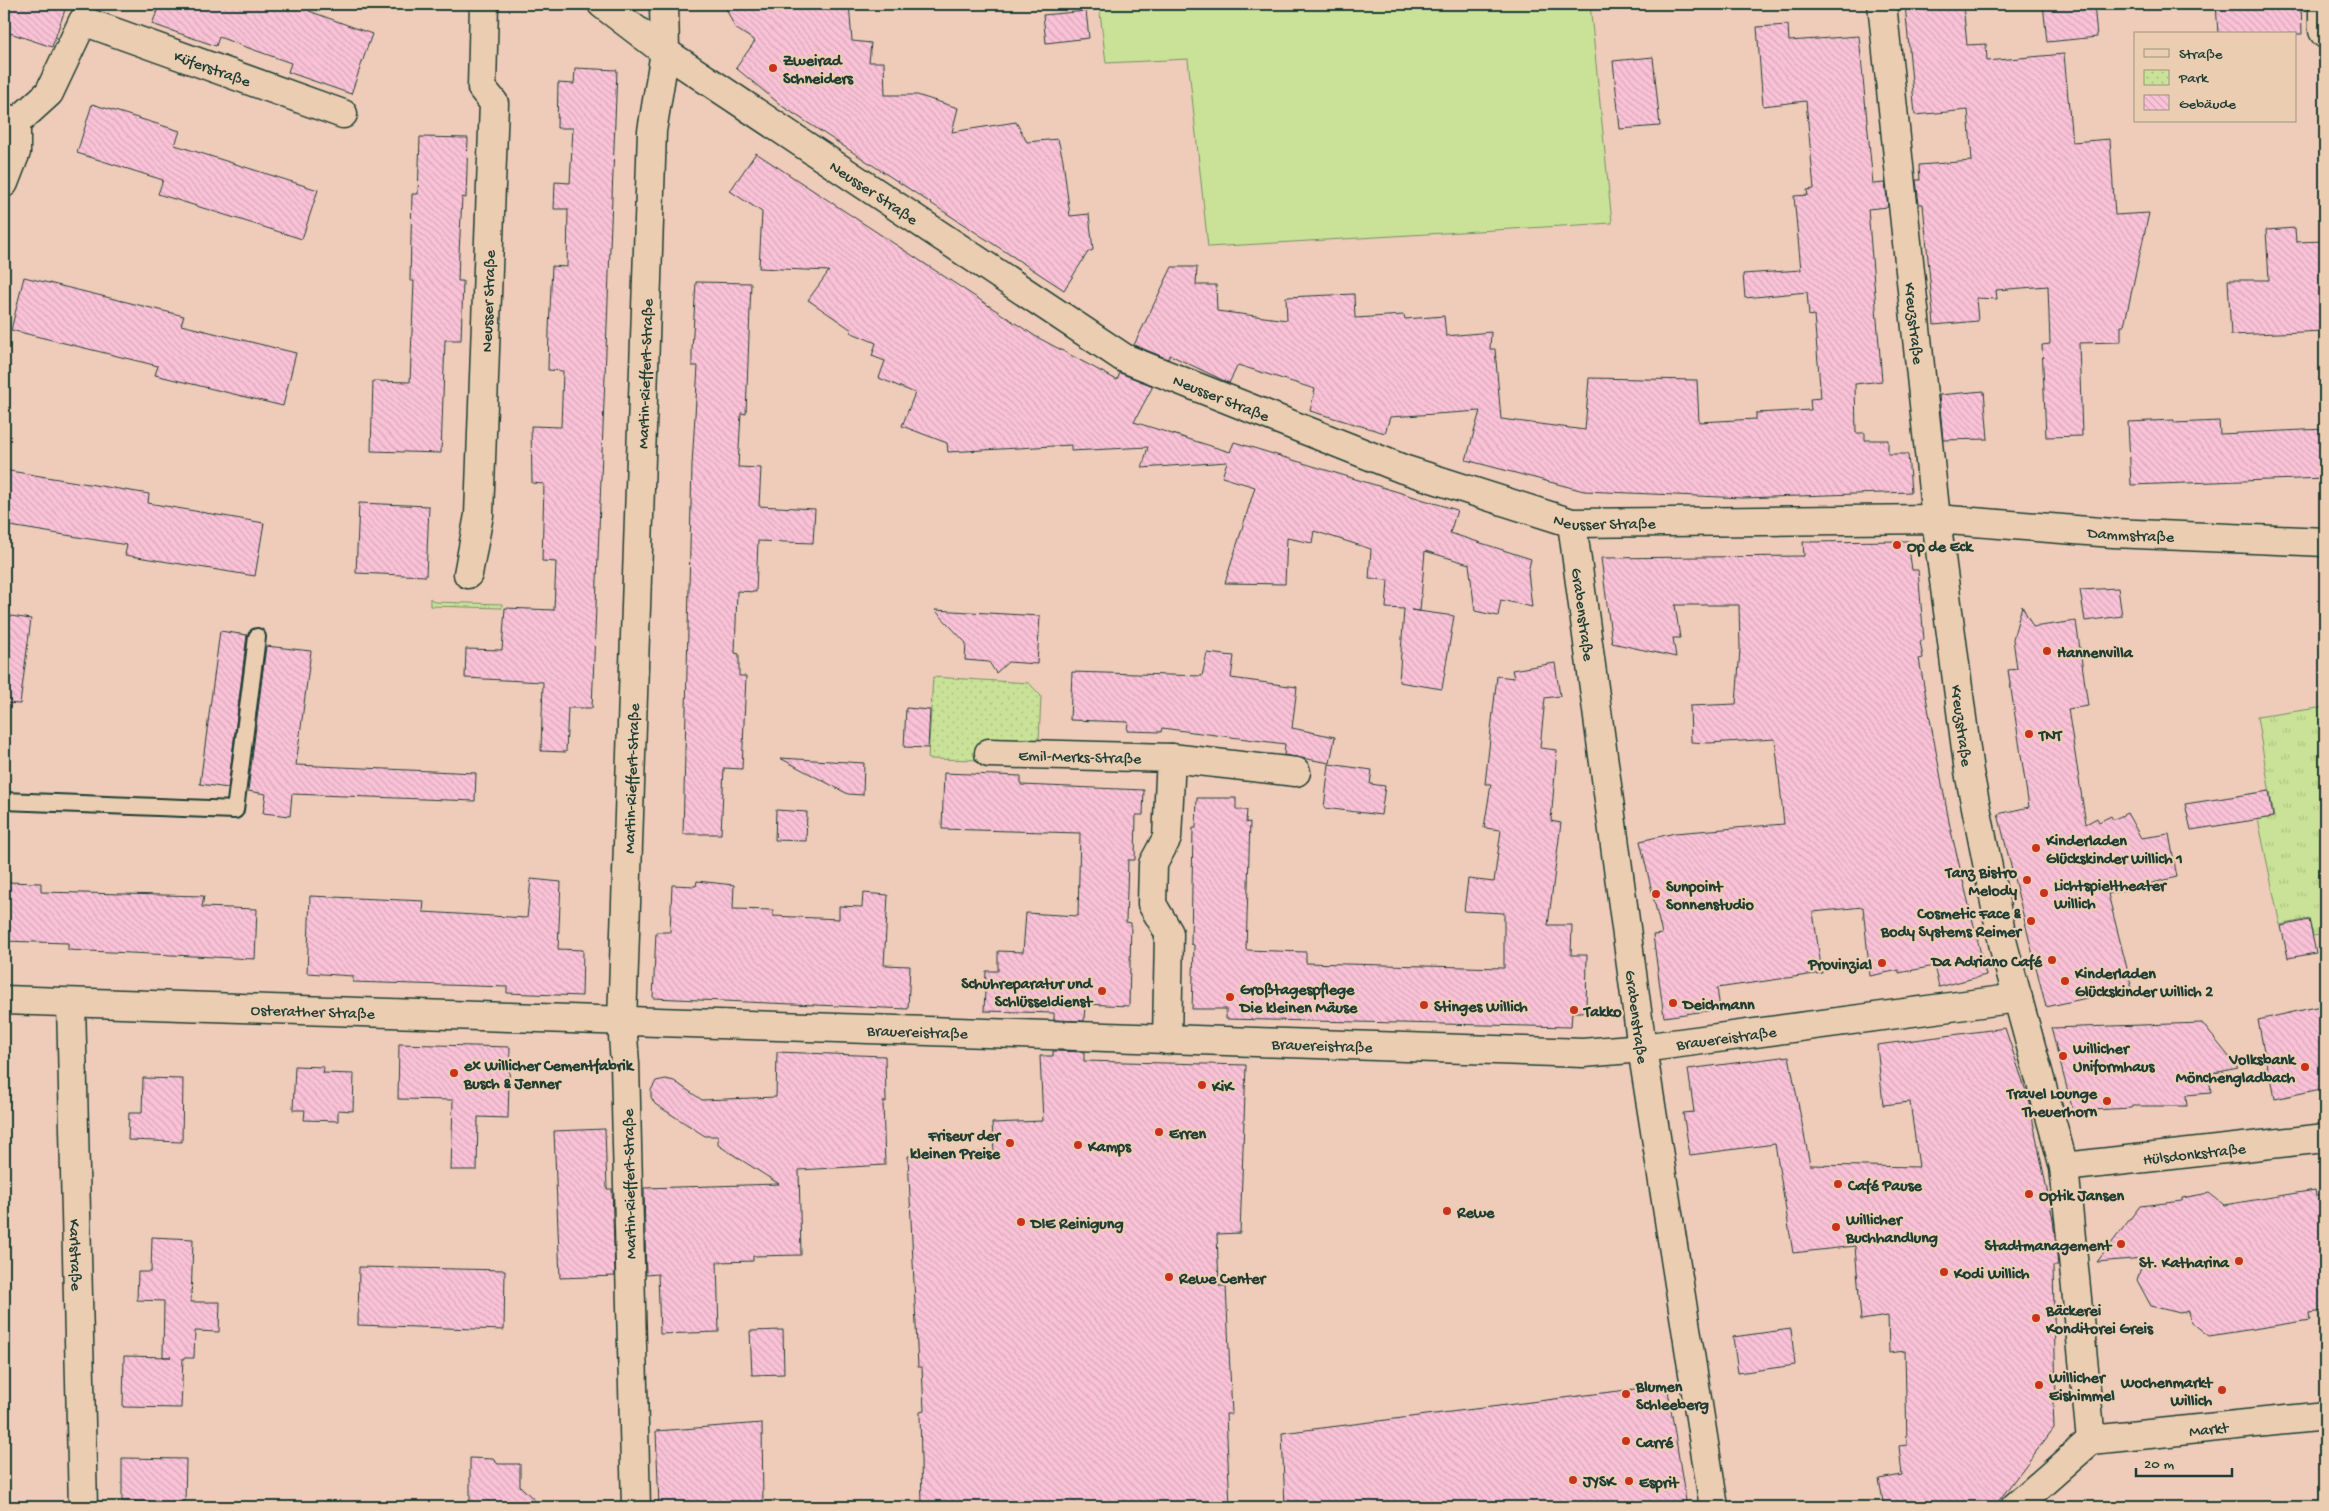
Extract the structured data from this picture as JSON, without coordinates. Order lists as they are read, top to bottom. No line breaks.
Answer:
{"streets":{"street":["Küferstraße","Neusser Straße","Kreuzstraße","Martin-Rieffert-Straße","Dammstraße","Grabenstraße","Emil-Merks-Straße","Osterather Straße","Brauereistraße","Hülsdonkstraße","Karlstraße","Markt"]},"crossings":[["Neusser Straße","Kreuzstraße"],["Neusser Straße","Martin-Rieffert-Straße"],["Neusser Straße","Dammstraße"],["Neusser Straße","Grabenstraße"],["Kreuzstraße","Dammstraße"],["Kreuzstraße","Brauereistraße"],["Kreuzstraße","Hülsdonkstraße"],["Kreuzstraße","Markt"],["Martin-Rieffert-Straße","Osterather Straße"],["Martin-Rieffert-Straße","Brauereistraße"],["Grabenstraße","Brauereistraße"],["Osterather Straße","Brauereistraße"],["Osterather Straße","Karlstraße"]],"places":["Zweirad Schneiders","Op de Eck","Hannenvilla","TNT","Kinderladen Glückskinder Willich 1","Tanz Bistro Melody","Lichtspieltheater Willich","Sunpoint Sonnenstudio","Cosmetic Face & Body Systems Reimer","Da Adriano Café","Provinzial","Kinderladen Glückskinder Willich 2","Schuhreparatur und Schlüsseldienst","Großtagespflege Die kleinen Mäuse","Deichmann","Stinges Willich","Takko","Willicher Uniformhaus","Volksbank Mönchengladbach","ex Willicher Cementfabrik Busch & Jenner","KiK","Travel Lounge Theuerhorn","Erren","Friseur der kleinen Preise","Kamps","Café Pause","Optik Jansen","Rewe","DIE Reinigung","Willicher Buchhandlung","Stadtmanagement","St. Katharina","Kodi Willich","Rewe Center","Bäckerei Konditorei Greis","Willicher Eishimmel","Wochenmarkt Willich","Blumen Schleeberg","Carré","JYSK","Esprit"],"legend":["Straße","Park","Gebäude"],"scale_bar":"20 m"}
